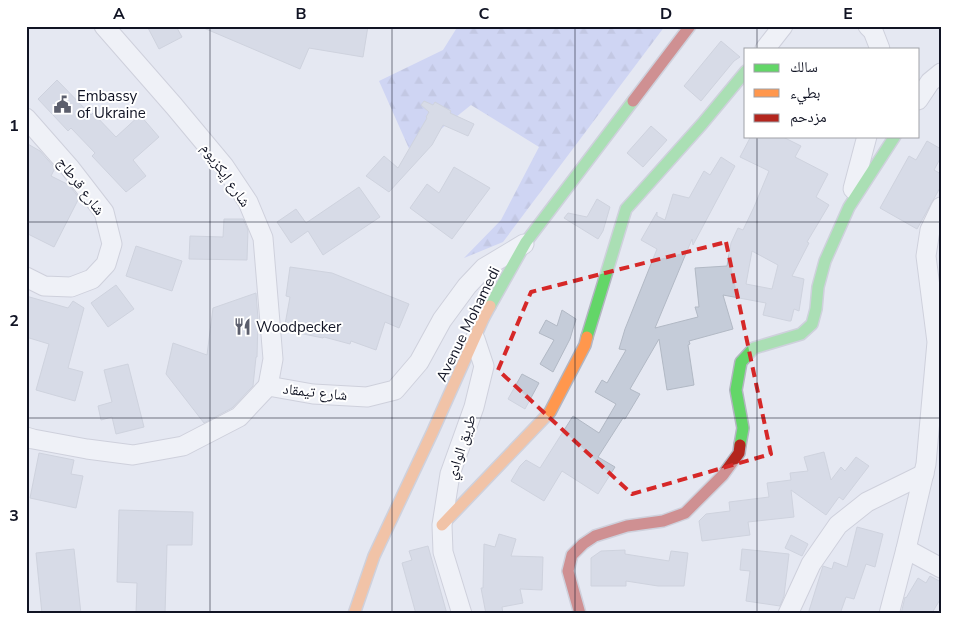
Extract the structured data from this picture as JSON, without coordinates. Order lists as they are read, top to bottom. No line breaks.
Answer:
{"streets":{"street":["شارع إيكزيوم","شارع قرطاج","Avenue Mohamedi","شارع تيمقاد","طريق الوادي"]},"crossings":[["شارع إيكزيوم","شارع تيمقاد"],["Avenue Mohamedi","شارع تيمقاد"],["Avenue Mohamedi","طريق الوادي"]],"places":{"public building":["Embassy of Ukraine"],"restaurant":["Woodpecker"]},"legend":["سالك","بطيء","مزدحم"],"grid":{"columns":["A","B","C","D","E"],"rows":["1","2","3"]}}
